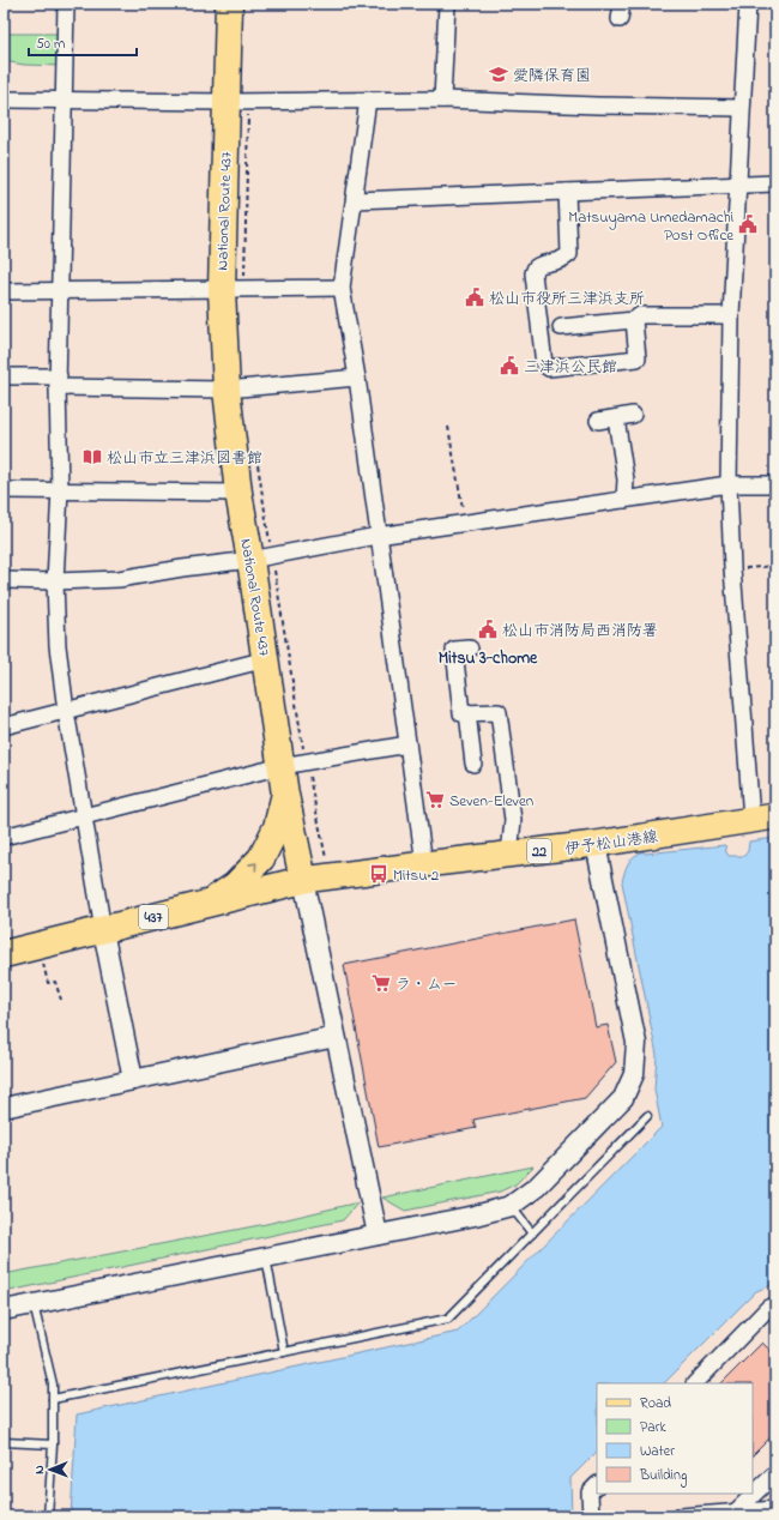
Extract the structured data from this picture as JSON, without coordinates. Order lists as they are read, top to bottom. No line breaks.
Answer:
{"streets":{"highway":["National Route 437","437"],"main road":["伊予松山港線","22"]},"crossings":[["National Route 437","伊予松山港線"],["National Route 437","437"],["伊予松山港線","437"]],"districts":["Mitsu 3-chome"],"places":{"school or university":["愛隣保育園"],"public building":["Matsuyama Umedamachi Post Office","松山市役所三津浜支所","三津浜公民館","松山市消防局西消防署"],"library":["松山市立三津浜図書館"],"supermarket":["Seven-Eleven","ラ・ムー"],"bus stop":["Mitsu 2"]},"legend":["Road","Park","Water","Building"],"scale_bar":"50 m","north":"left"}
